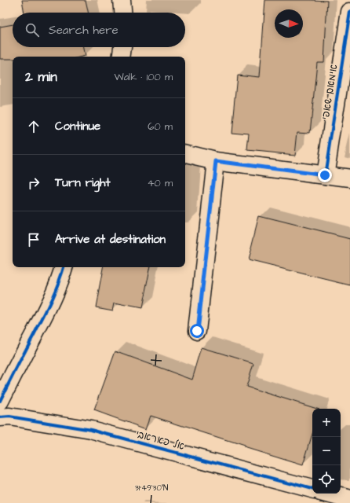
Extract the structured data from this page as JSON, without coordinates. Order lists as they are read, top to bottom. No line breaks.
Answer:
{"streets":{"street":["אימאם שאפי","אל פאראבי"]},"north":"right","page":{"search":"Search here","heading":["2 min","Walk · 100 m"],"list":[["Continue","60 m"],["Turn right","40 m"],"Arrive at destination"],"map_buttons":["+","−"]},"coordinates":["31°49'30\"N"]}
